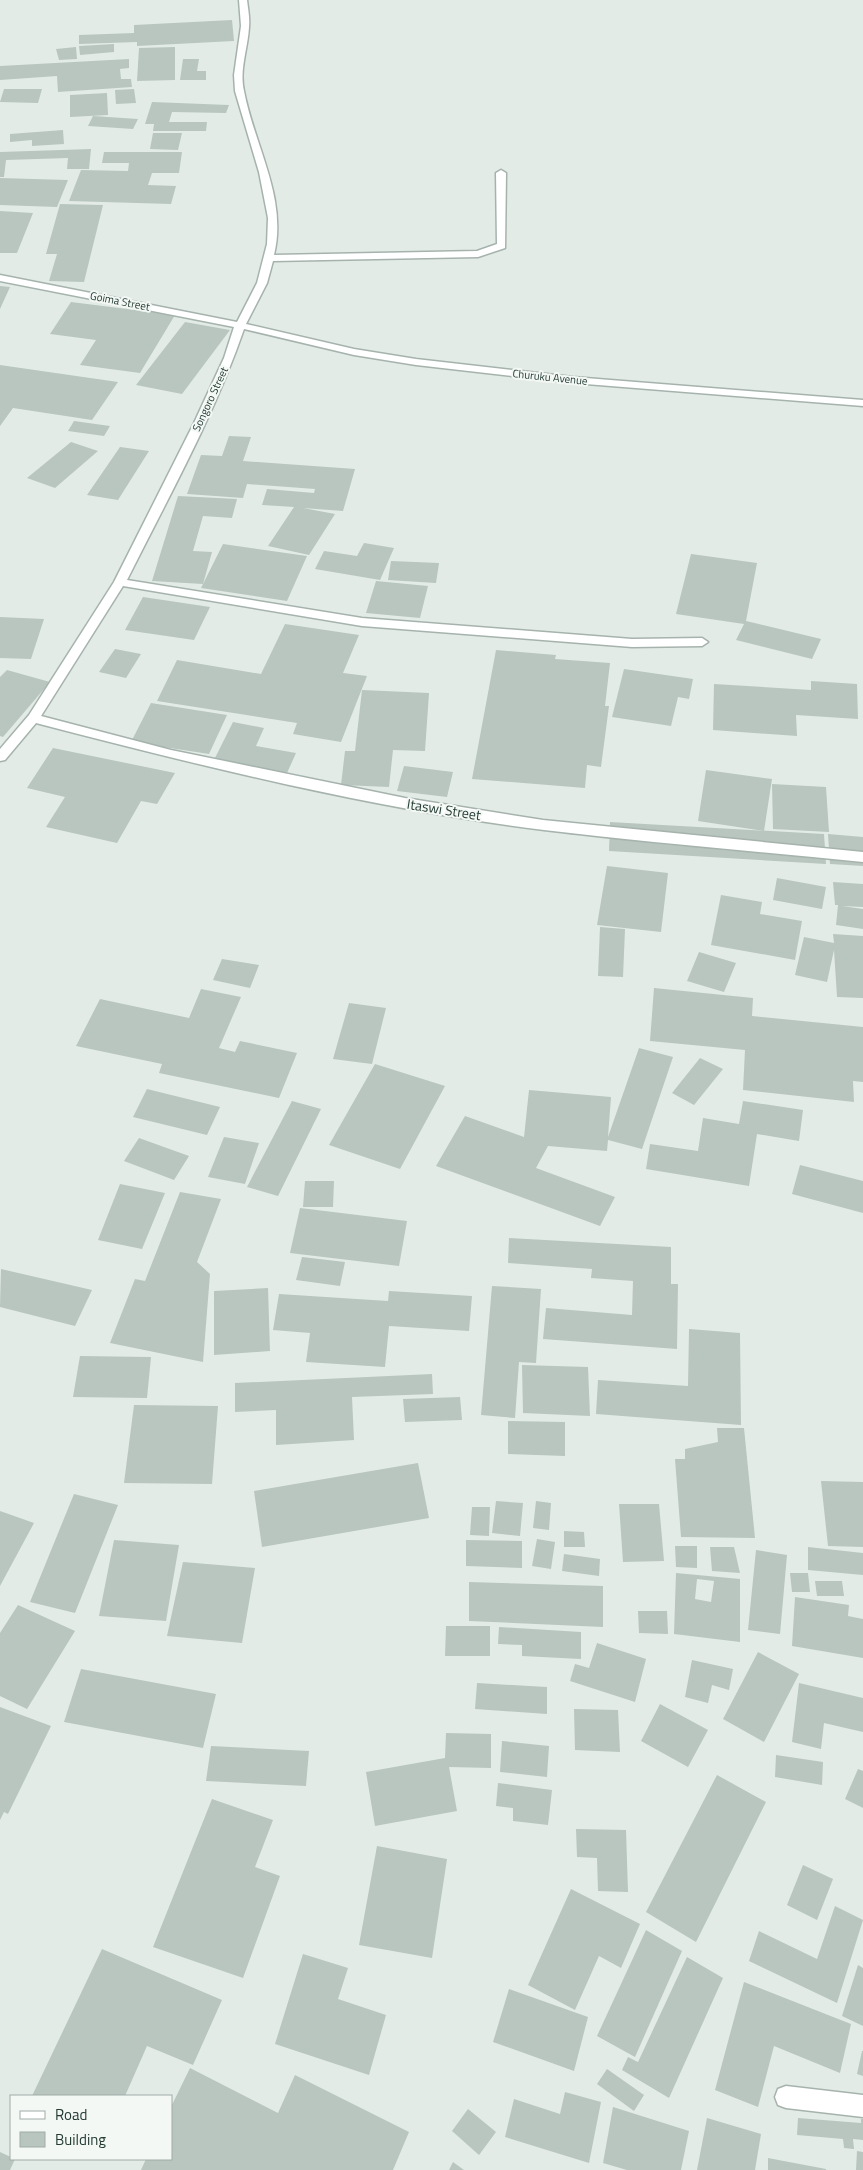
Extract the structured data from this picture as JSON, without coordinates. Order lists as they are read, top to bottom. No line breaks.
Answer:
{"streets":{"street":["Goima Street","Churuku Avenue","Songoro Street","Itaswi Street"]},"crossings":[["Goima Street","Churuku Avenue"],["Goima Street","Songoro Street"],["Churuku Avenue","Songoro Street"],["Songoro Street","Itaswi Street"]],"legend":["Road","Building"]}
